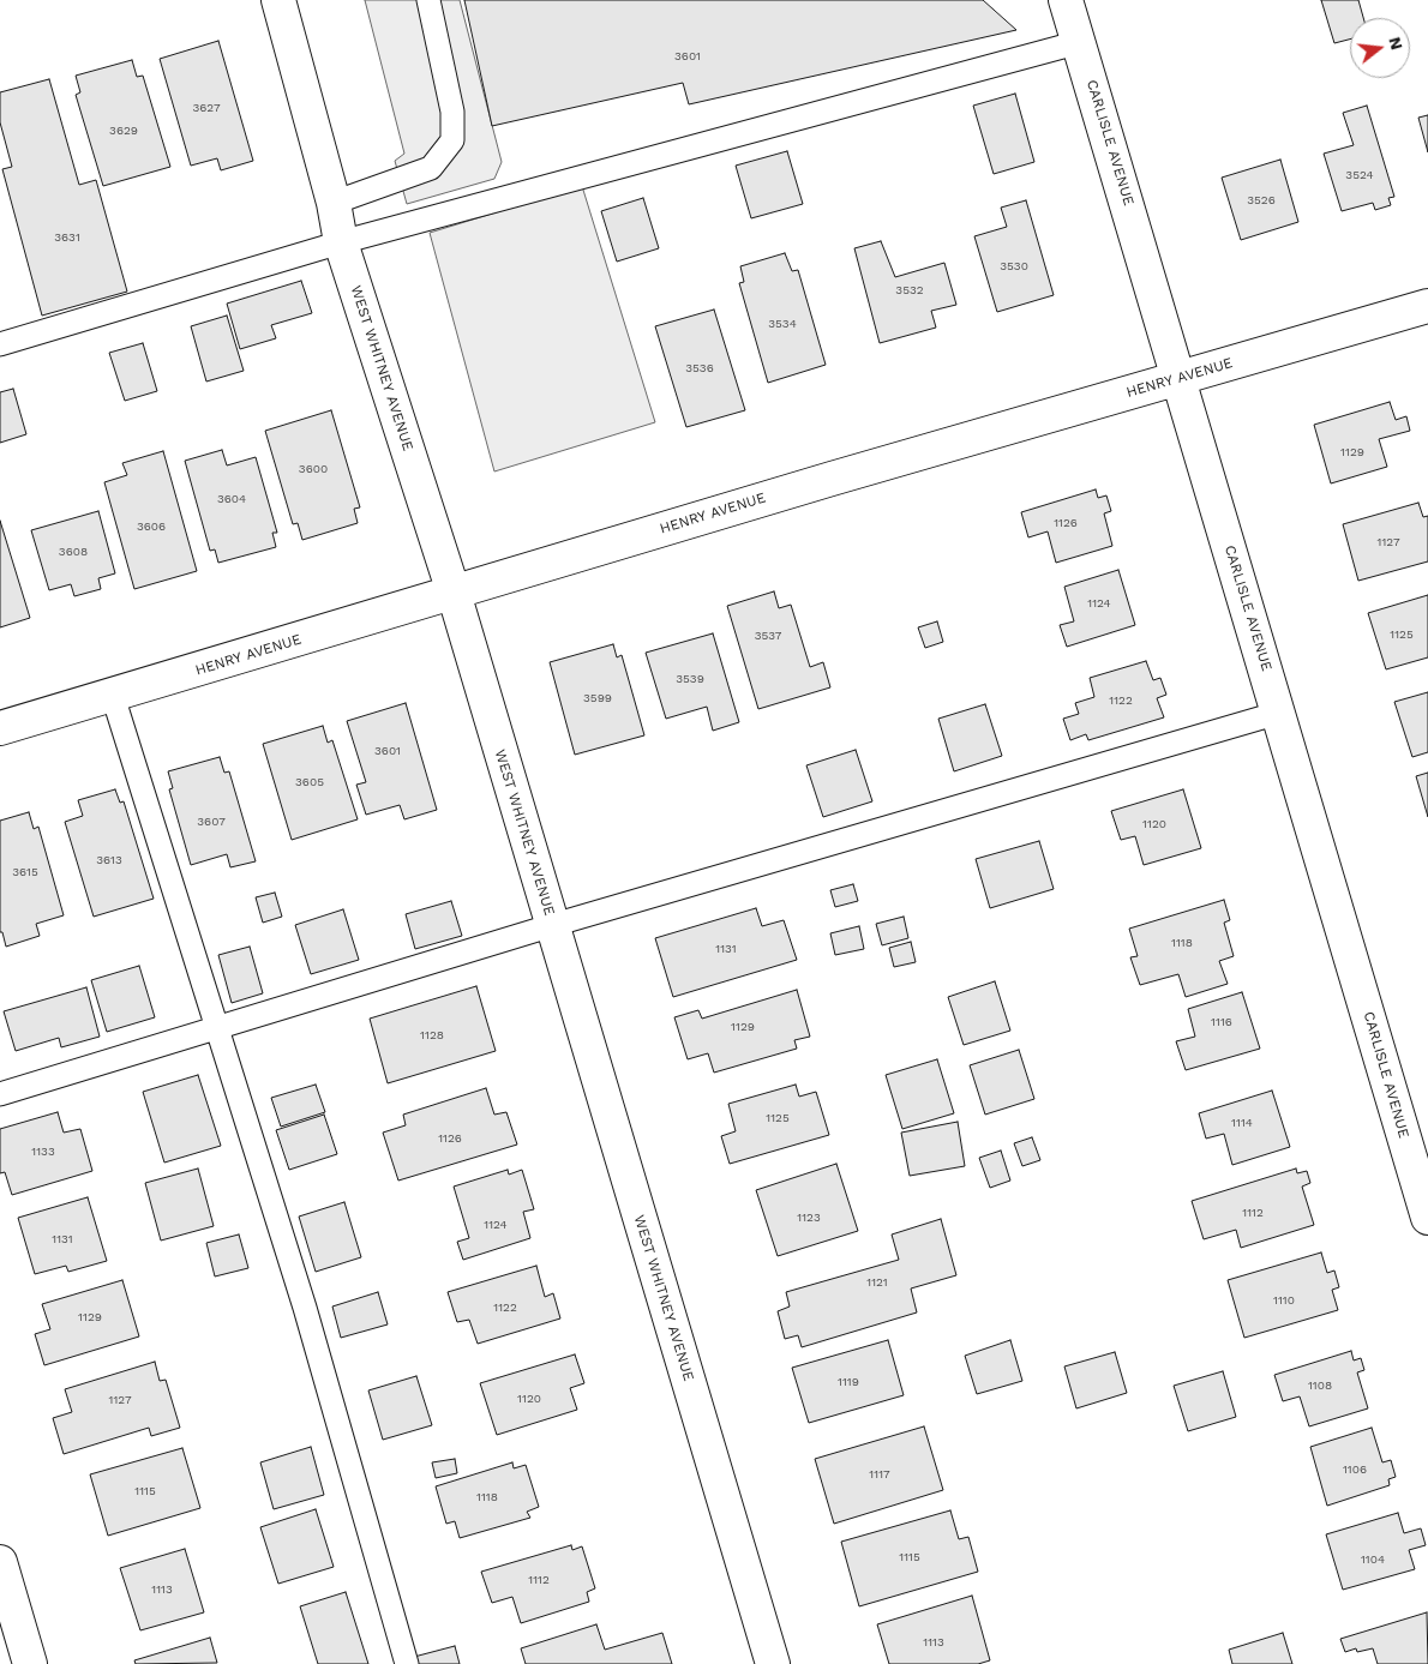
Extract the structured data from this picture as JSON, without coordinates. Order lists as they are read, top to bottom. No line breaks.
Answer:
{"streets":{"street":["CARLISLE AVENUE","WEST WHITNEY AVENUE","HENRY AVENUE"]},"crossings":[["CARLISLE AVENUE","HENRY AVENUE"],["WEST WHITNEY AVENUE","HENRY AVENUE"]],"house_numbers":["3601","3627","3629","3524","3526","3631","3530","3532","3534","3536","1129","3600","3604","1126","3606","1127","3608","1124","1125","3537","3539","3599","1122","3601","3605","3607","1120","3613","3615","1118","1131","1116","1129","1128","1125","1114","1126","1133","1112","1123","1124","1131","1121","1110","1122","1129","1119","1108","1120","1127","1106","1117","1115","1118","1115","1104","1112","1113","1113"],"north":"right"}
